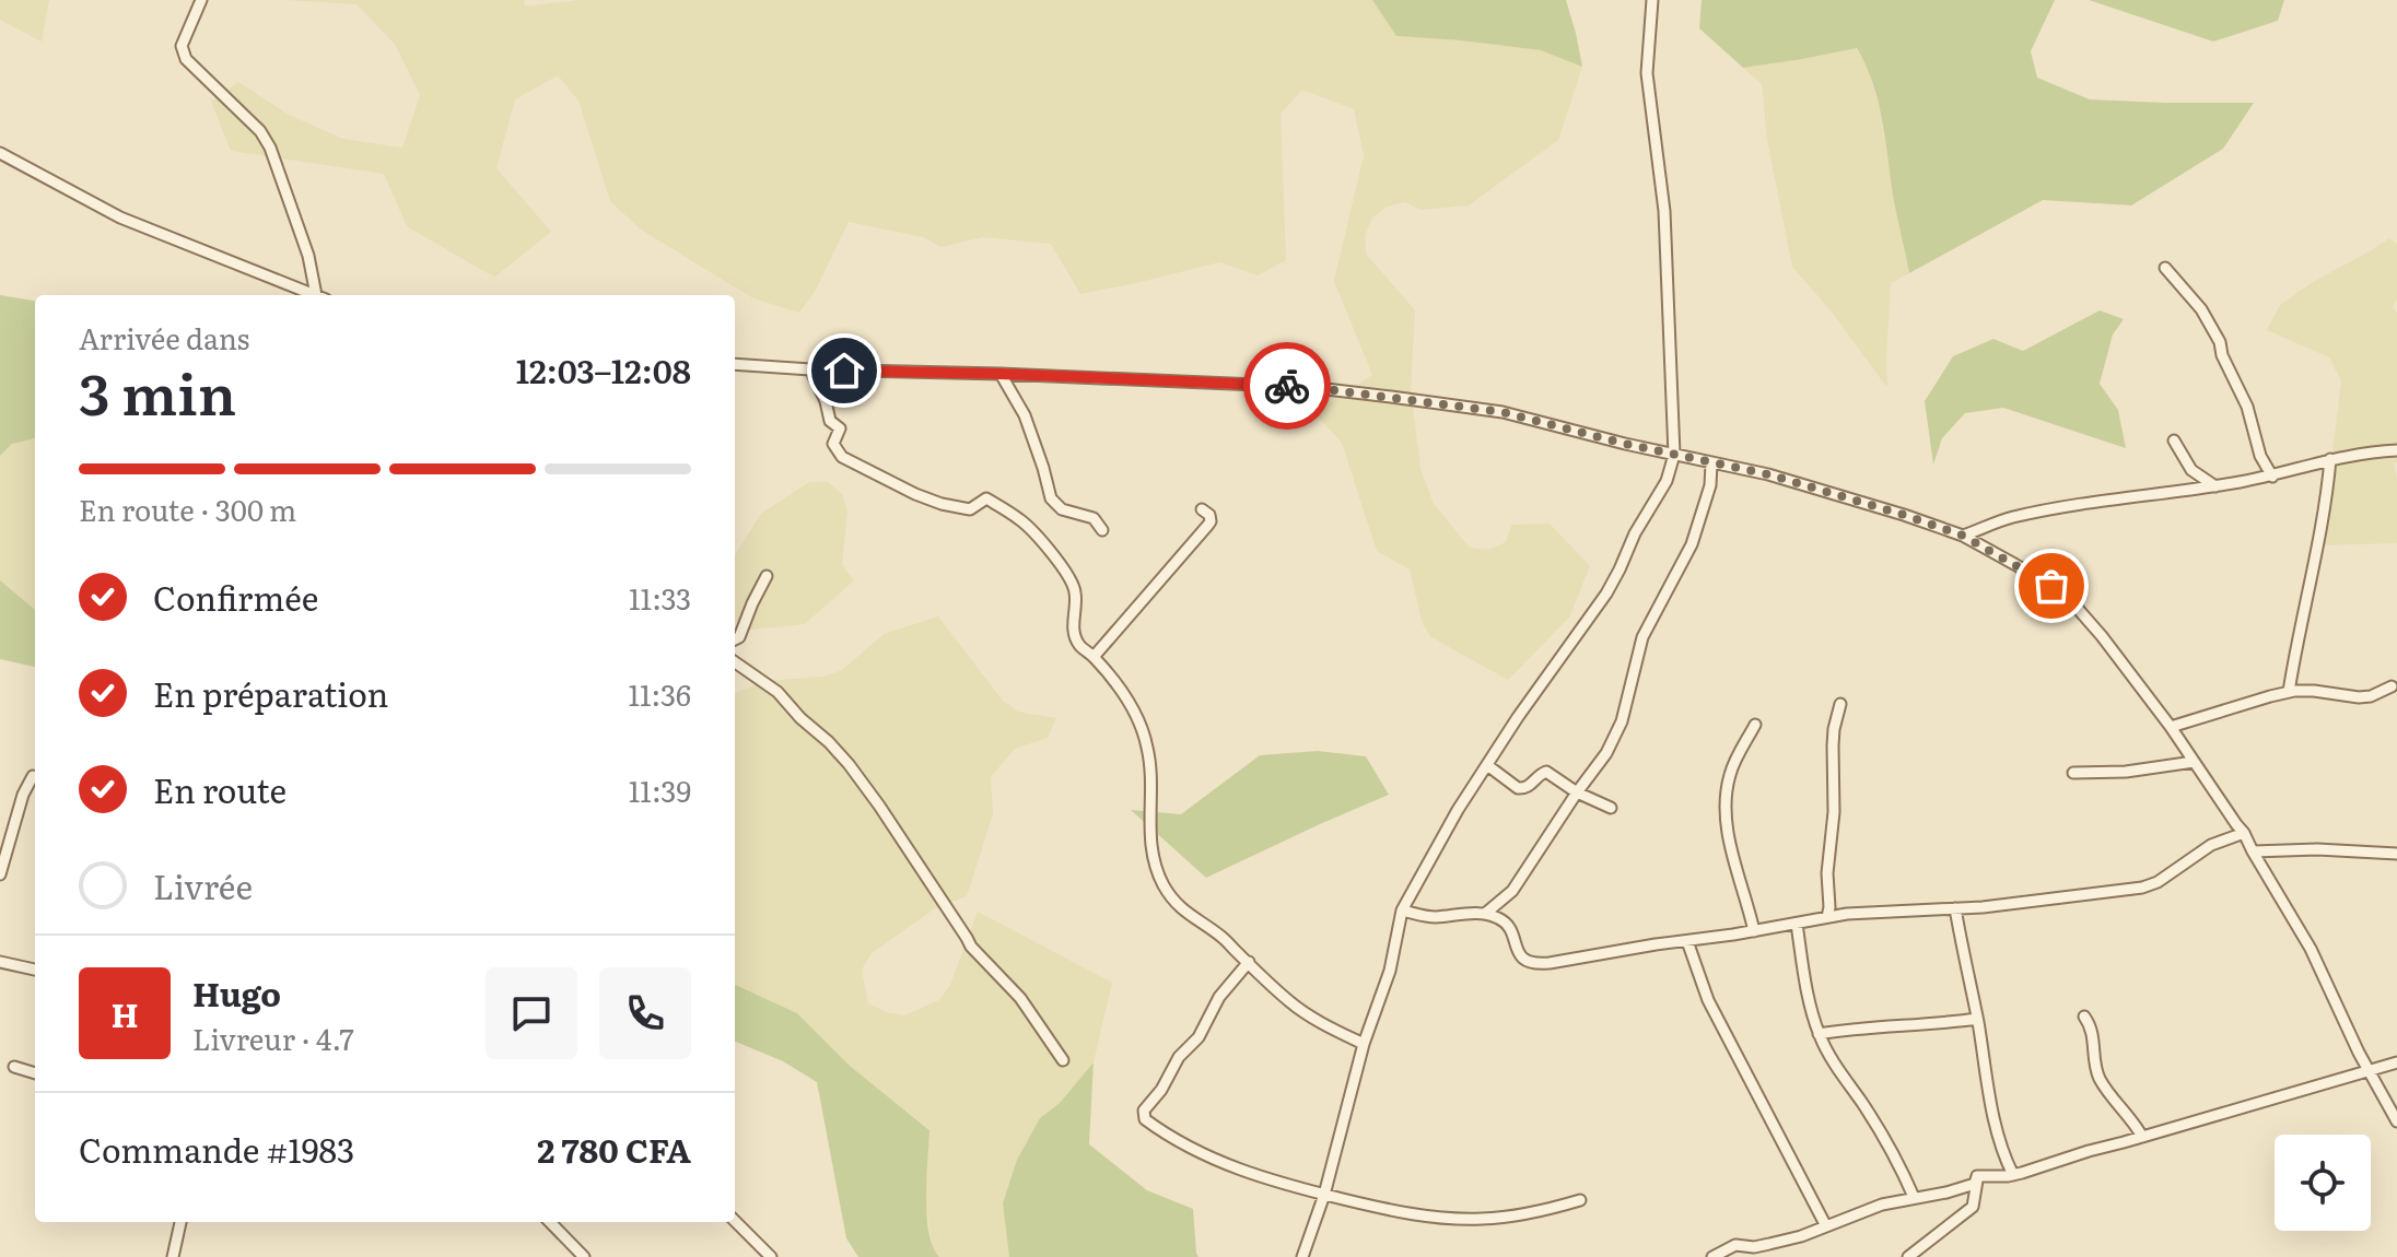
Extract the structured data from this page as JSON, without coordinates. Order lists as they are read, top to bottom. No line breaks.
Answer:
{"page":{"heading":["3 min","Arrivée dans","12:03–12:08"],"panel":["Hugo","Livreur · 4.7","Commande #1983","2 780 CFA"],"bar":"En route · 300 m","list":[["Confirmée","11:33"],["En préparation","11:36"],["En route","11:39"],"Livrée"],"round":"H"}}
